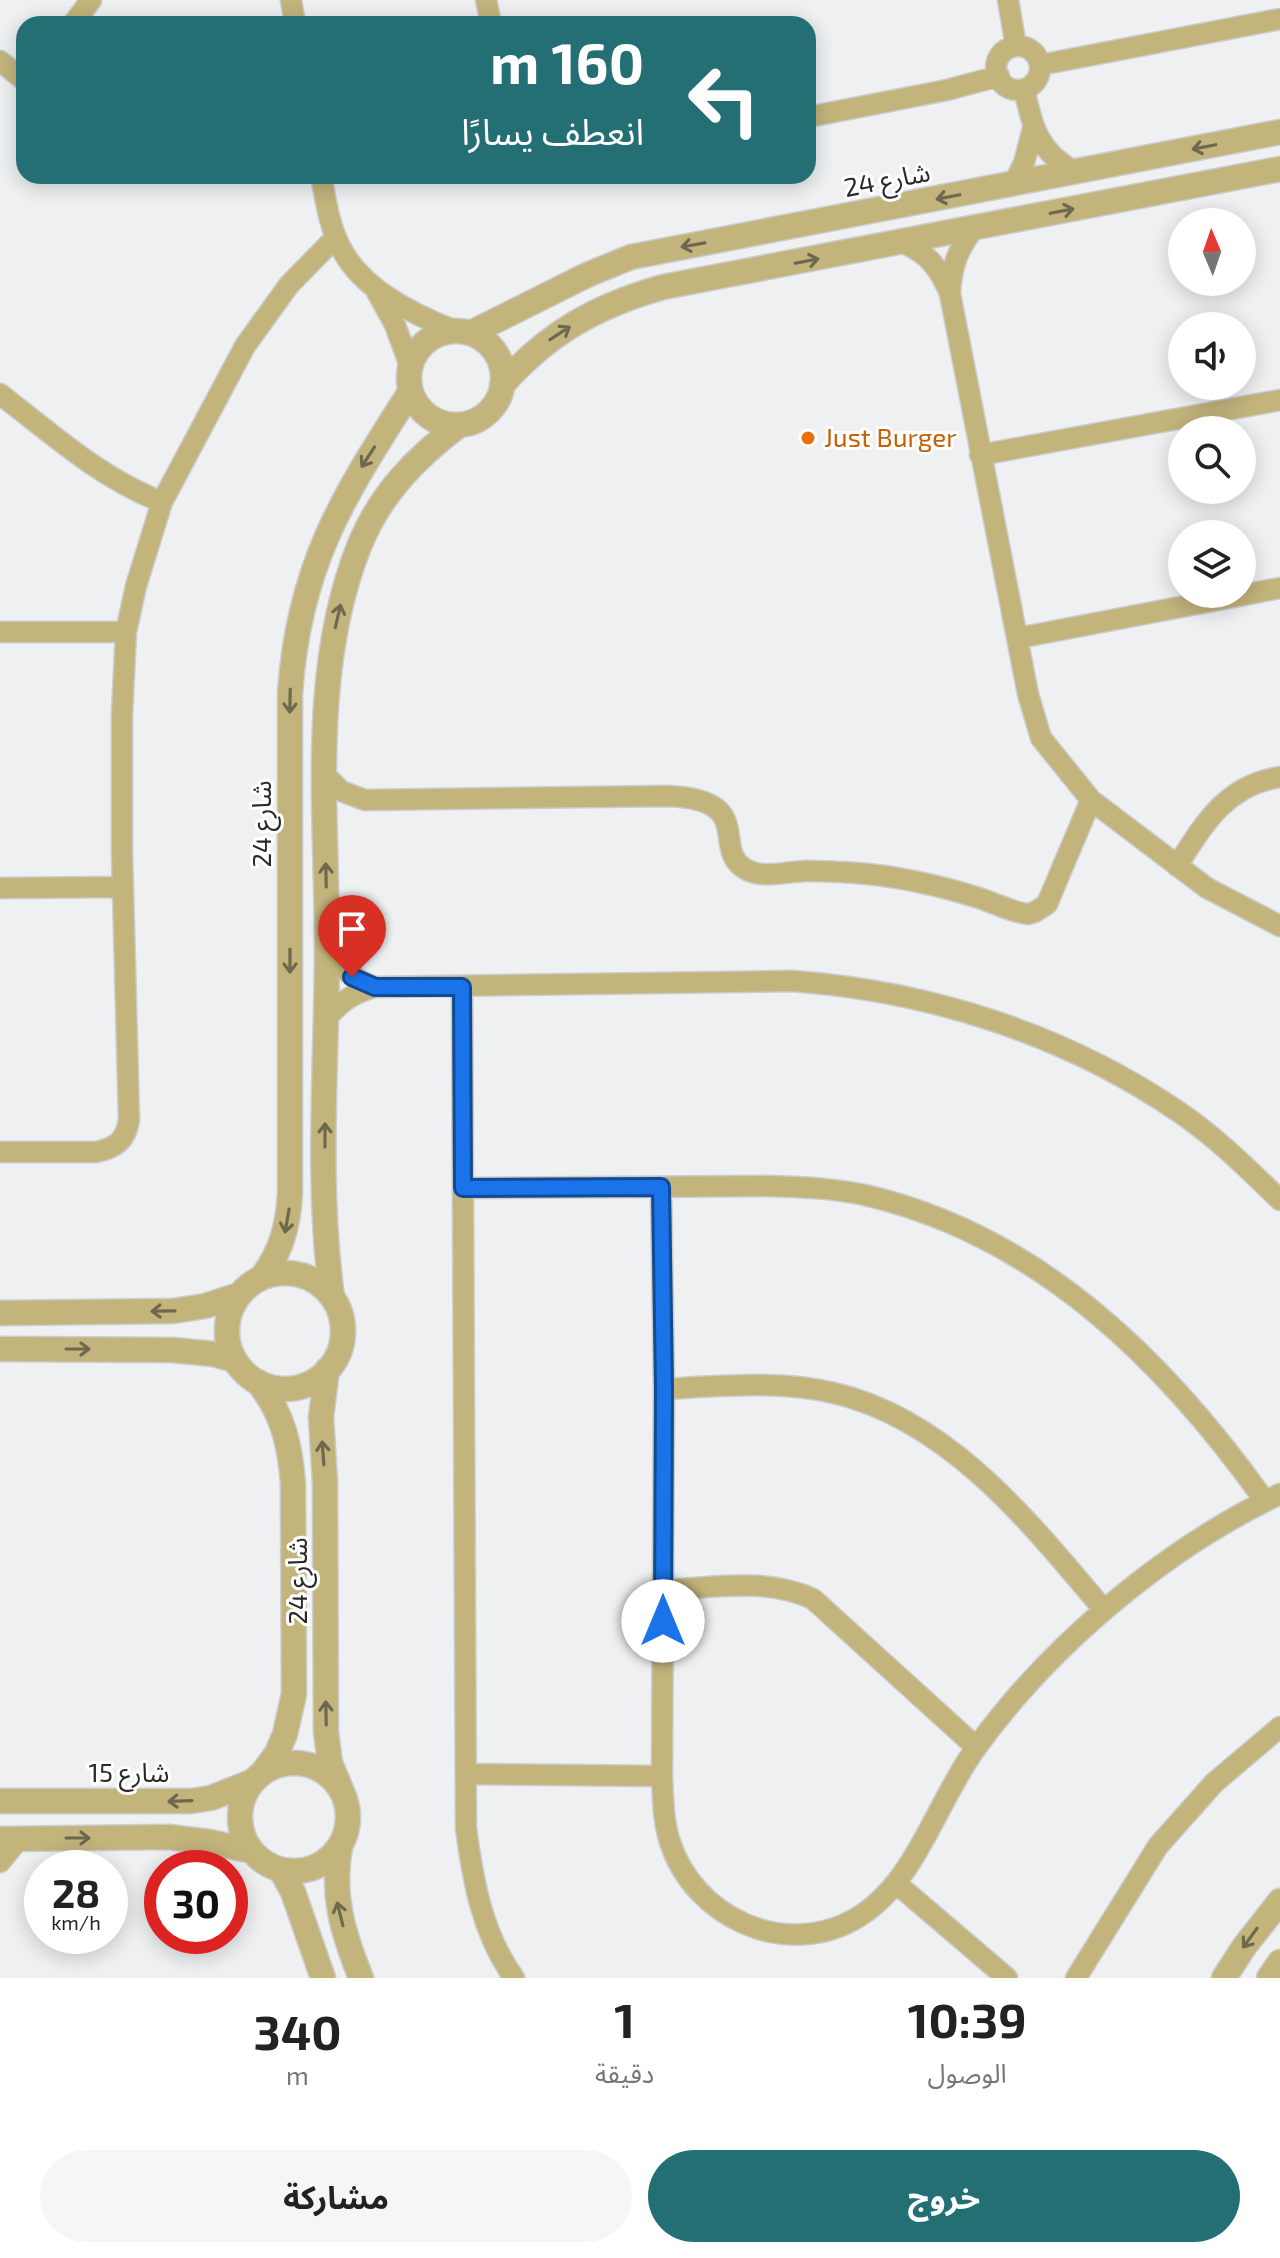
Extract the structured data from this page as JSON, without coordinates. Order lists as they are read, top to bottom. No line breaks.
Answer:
{"streets":{"street":["شارع 24","شارع 15"]},"crossings":[["شارع 24","شارع 15"]],"places":["Just Burger"],"north":"top","page":{"turn":["160 m","انعطف يسارًا"],"speed":"28 km/h","limit":"30","eta":["10:39","الوصول","1","دقيقة","340","m"],"buttons":["خروج","مشاركة"]}}
